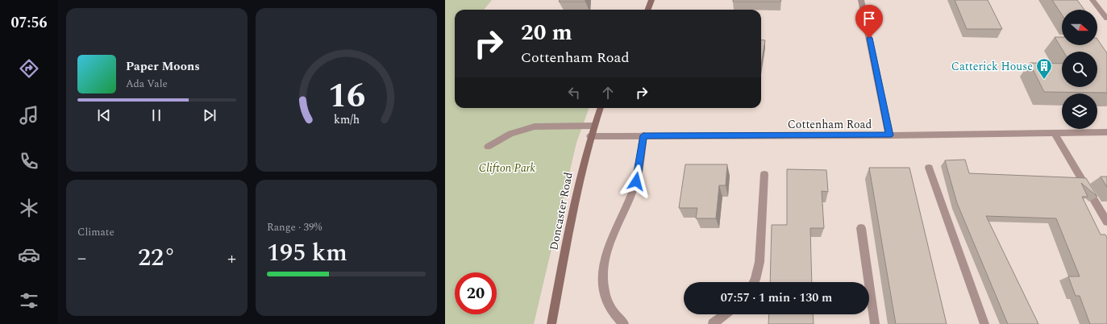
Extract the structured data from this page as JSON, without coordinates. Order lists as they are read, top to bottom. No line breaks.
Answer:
{"streets":{"street":["Cottenham Road","Doncaster Road"]},"crossings":[["Cottenham Road","Doncaster Road"]],"parks":["Clifton Park"],"places":{"building":["Catterick House"]},"north":"right","page":{"tabs":"07:56","turn":["20 m","Cottenham Road"],"song":["Paper Moons","Ada Vale"],"tile":["Climate",["Range · 39%","195 km"]],"heat":["−","22°","+"],"limit":"20","trip":"07:57 · 1 min · 130 m","gauge":["16","km/h"]}}
